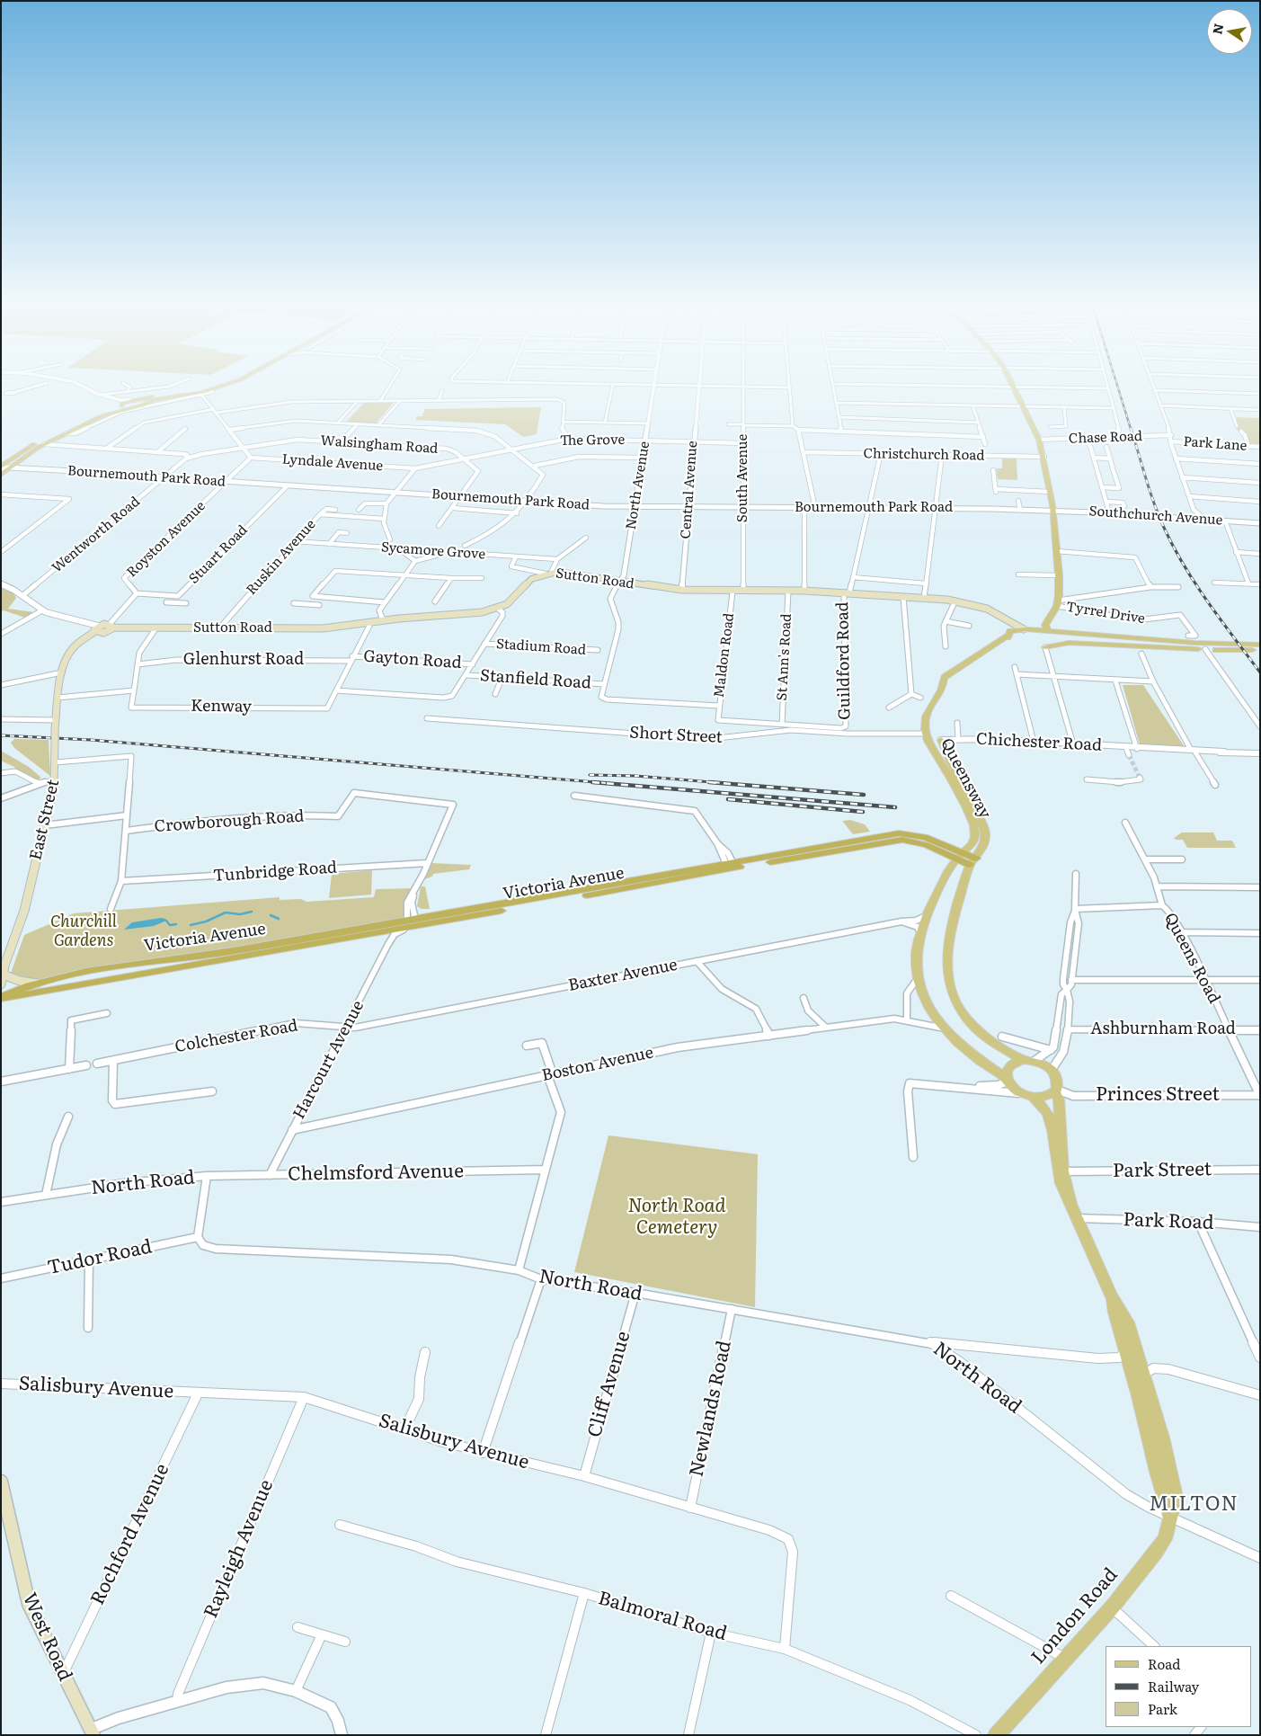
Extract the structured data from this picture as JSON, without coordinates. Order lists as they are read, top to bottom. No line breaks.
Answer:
{"streets":{"highway":["Victoria Avenue"],"main road":["Sutton Road","Queensway","East Street","London Road","West Road"],"street":["Chase Road","The Grove","Park Lane","Walsingham Road","Christchurch Road","Lyndale Avenue","Bournemouth Park Road","South Avenue","North Avenue","Central Avenue","Southchurch Avenue","Wentworth Road","Royston Avenue","Sycamore Grove","Stuart Road","Ruskin Avenue","Tyrrel Drive","Stadium Road","Maldon Road","St Ann's Road","Glenhurst Road","Gayton Road","Guildford Road","Stanfield Road","Kenway","Short Street","Chichester Road","Crowborough Road","Tunbridge Road","Queens Road","Baxter Avenue","Ashburnham Road","Colchester Road","Harcourt Avenue","Boston Avenue","Princes Street","Park Street","Chelmsford Avenue","North Road","Park Road","Tudor Road","Cliff Avenue","Salisbury Avenue","Newlands Road","Rochford Avenue","Rayleigh Avenue","Balmoral Road"]},"crossings":[["The Grove","Walsingham Road"],["The Grove","Lyndale Avenue"],["The Grove","South Avenue"],["The Grove","North Avenue"],["The Grove","Central Avenue"],["Walsingham Road","Bournemouth Park Road"],["Walsingham Road","Wentworth Road"],["Christchurch Road","Guildford Road"],["Lyndale Avenue","Royston Avenue"],["Bournemouth Park Road","South Avenue"],["Bournemouth Park Road","North Avenue"],["Bournemouth Park Road","Central Avenue"],["Bournemouth Park Road","Southchurch Avenue"],["Bournemouth Park Road","Wentworth Road"],["Bournemouth Park Road","Royston Avenue"],["Bournemouth Park Road","Stuart Road"],["Bournemouth Park Road","Guildford Road"],["South Avenue","Sutton Road"],["North Avenue","Sutton Road"],["Central Avenue","Sutton Road"],["Wentworth Road","Sutton Road"],["Royston Avenue","Stuart Road"],["Royston Avenue","Sutton Road"],["Sycamore Grove","Ruskin Avenue"],["Ruskin Avenue","Sutton Road"],["Sutton Road","Maldon Road"],["Sutton Road","St Ann's Road"],["Sutton Road","Guildford Road"],["Sutton Road","East Street"],["Maldon Road","St Ann's Road"],["Maldon Road","Guildford Road"],["St Ann's Road","Guildford Road"],["Glenhurst Road","Gayton Road"],["Short Street","Queensway"],["Chichester Road","Queensway"],["Queensway","Victoria Avenue"],["Queensway","Baxter Avenue"],["Queensway","Boston Avenue"],["Queensway","Princes Street"],["Queensway","London Road"],["Crowborough Road","Tunbridge Road"],["Victoria Avenue","Harcourt Avenue"],["Queens Road","Ashburnham Road"],["Queens Road","Princes Street"],["Baxter Avenue","Colchester Road"],["Baxter Avenue","Harcourt Avenue"],["Colchester Road","Harcourt Avenue"],["Harcourt Avenue","Boston Avenue"],["Harcourt Avenue","Chelmsford Avenue"],["Princes Street","London Road"],["Park Street","London Road"],["Chelmsford Avenue","North Road"],["North Road","Tudor Road"],["North Road","Cliff Avenue"],["North Road","Newlands Road"],["North Road","London Road"],["Park Road","London Road"],["Cliff Avenue","Salisbury Avenue"],["Salisbury Avenue","Newlands Road"],["Salisbury Avenue","Rochford Avenue"],["Salisbury Avenue","Rayleigh Avenue"],["Salisbury Avenue","Balmoral Road"],["Rochford Avenue","West Road"]],"districts":["MILTON"],"parks":["Churchill Gardens","North Road Cemetery"],"legend":["Road","Railway","Park"],"north":"left"}
